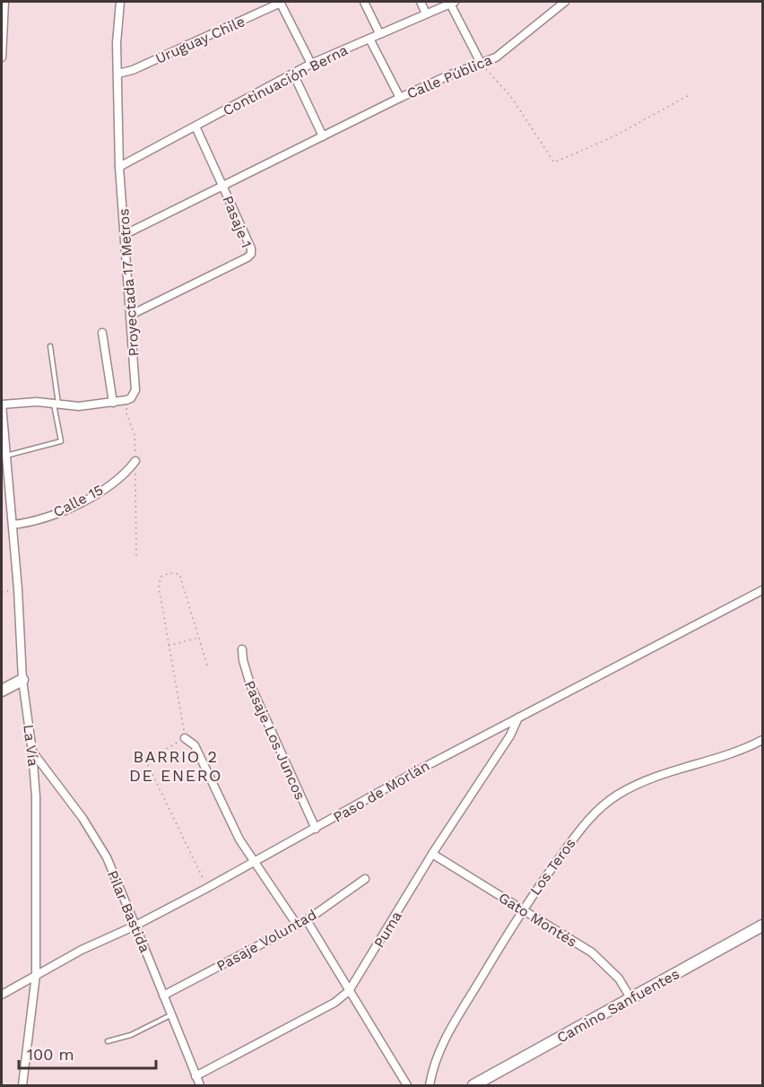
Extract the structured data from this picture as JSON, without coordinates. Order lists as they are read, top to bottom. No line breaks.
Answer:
{"streets":{"street":["Uruguay Chile","Calle Pública","Continuación Berna","Pasaje 1","Proyectada 17 Metros","Calle 15","Pasaje Los Juncos","La Vía","Paso de Morlán","Los Teros","Pilar Bastida","Gato Montés","Puma","Pasaje Voluntad","Camino Sanfuentes"]},"crossings":[["Uruguay Chile","Proyectada 17 Metros"],["Calle Pública","Pasaje 1"],["Calle Pública","Proyectada 17 Metros"],["Continuación Berna","Pasaje 1"],["Continuación Berna","Proyectada 17 Metros"],["Pasaje 1","Proyectada 17 Metros"],["Calle 15","La Vía"],["Pasaje Los Juncos","Paso de Morlán"],["La Vía","Paso de Morlán"],["La Vía","Pilar Bastida"],["Paso de Morlán","Pilar Bastida"],["Paso de Morlán","Puma"],["Los Teros","Gato Montés"],["Pilar Bastida","Puma"],["Pilar Bastida","Pasaje Voluntad"],["Gato Montés","Puma"],["Gato Montés","Camino Sanfuentes"]],"districts":["BARRIO 2 DE ENERO"],"scale_bar":"100 m"}
